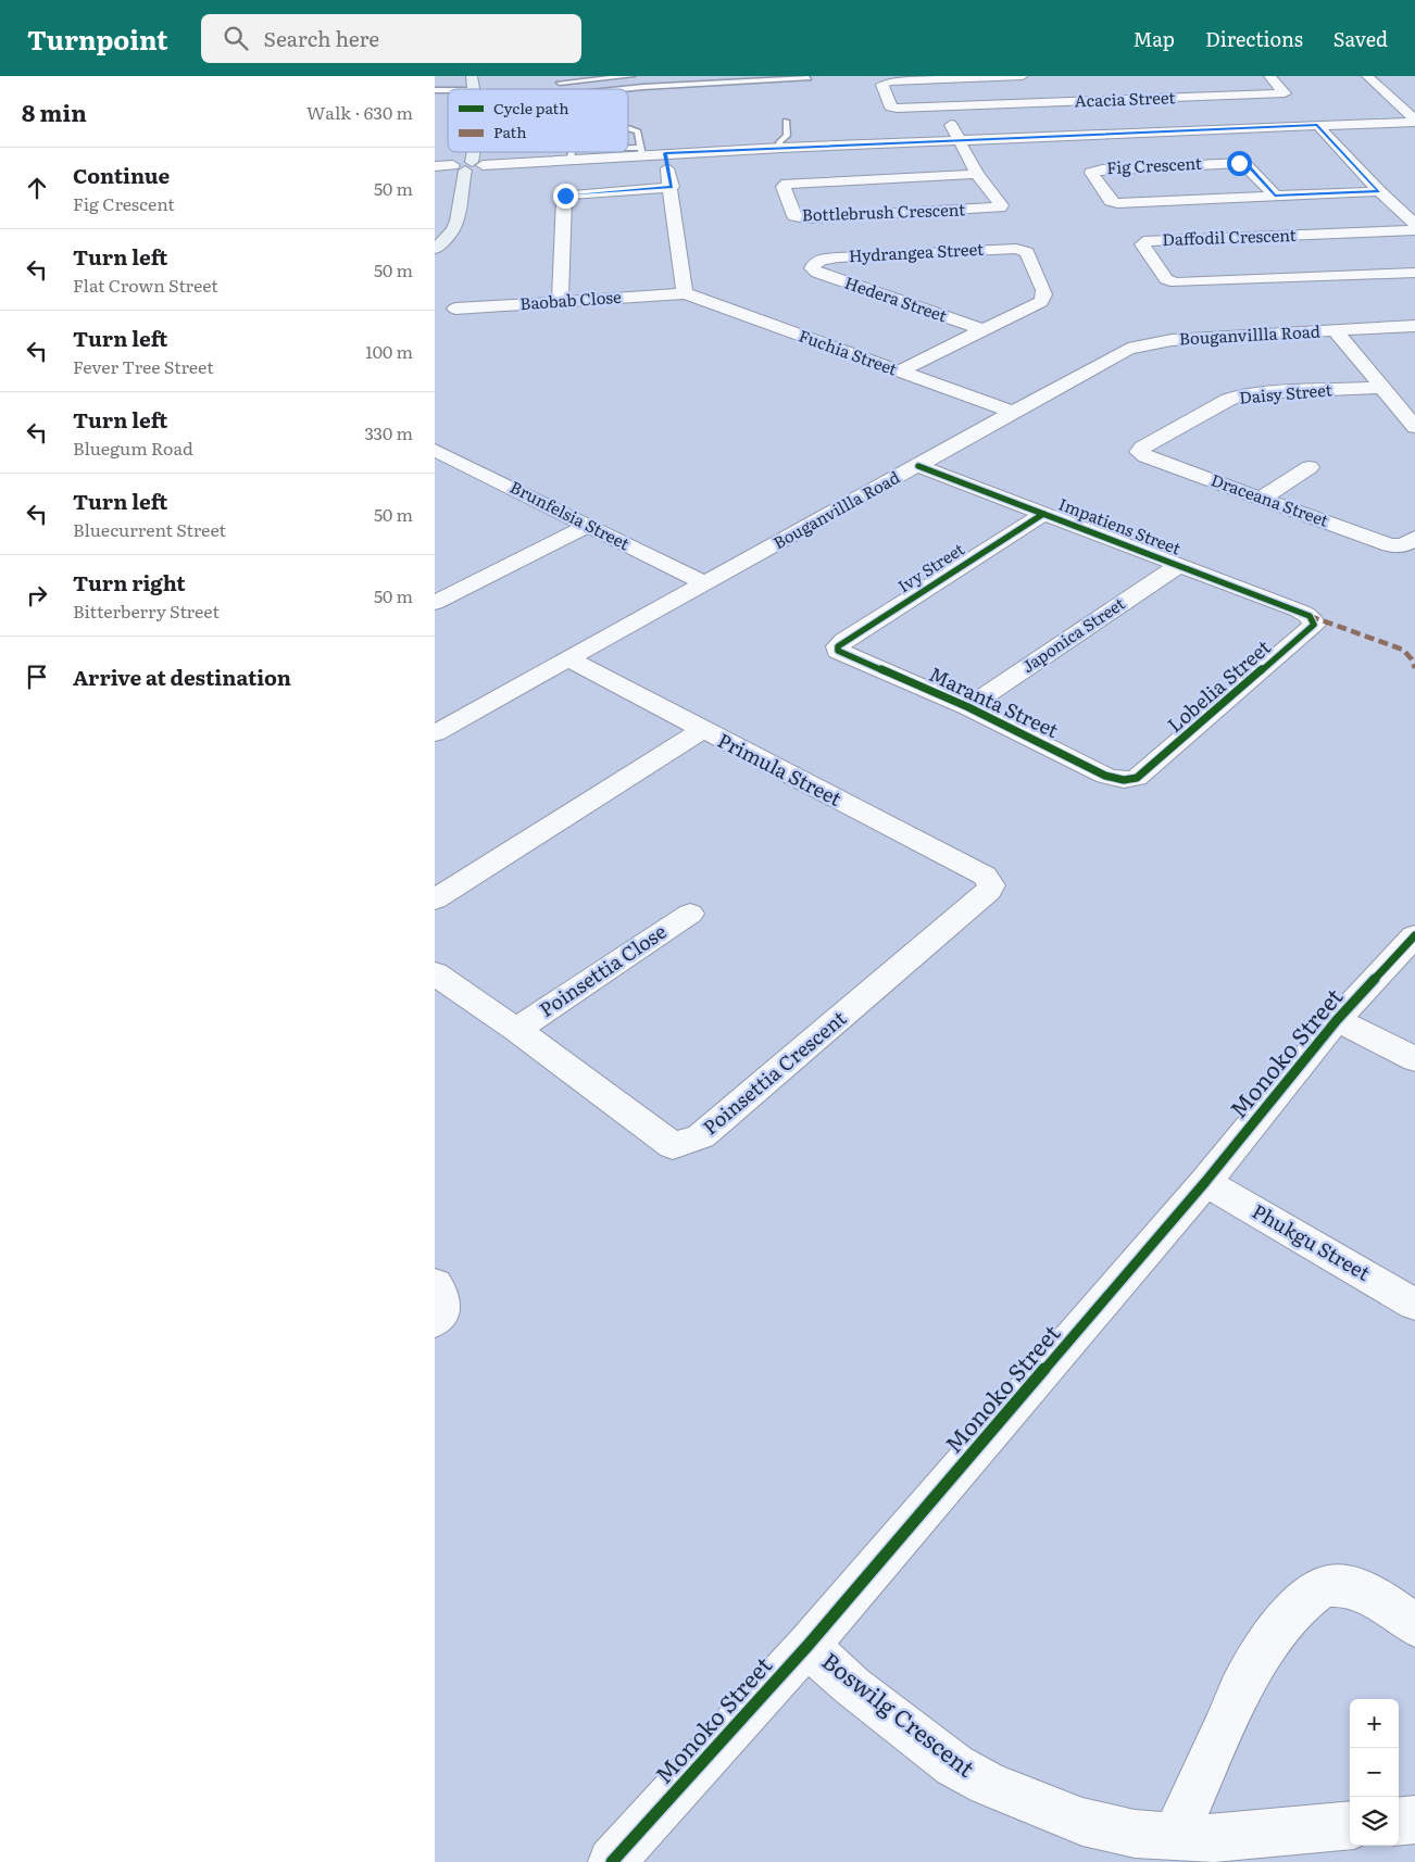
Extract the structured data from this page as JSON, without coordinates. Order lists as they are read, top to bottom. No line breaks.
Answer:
{"streets":{"street":["Acacia Street","Fig Crescent","Bottlebrush Crescent","Daffodil Crescent","Hydrangea Street","Hedera Street","Baobab Close","Bouganvillla Road","Fuchia Street","Daisy Street","Draceana Street","Brunfelsia Street","Impatiens Street","Ivy Street","Japonica Street","Lobelia Street","Maranta Street","Primula Street","Poinsettia Close","Monoko Street","Poinsettia Crescent","Phukgu Street","Boswilg Crescent"]},"crossings":[["Hydrangea Street","Hedera Street"],["Baobab Close","Fuchia Street"],["Bouganvillla Road","Fuchia Street"],["Bouganvillla Road","Brunfelsia Street"],["Bouganvillla Road","Impatiens Street"],["Bouganvillla Road","Primula Street"],["Daisy Street","Draceana Street"],["Impatiens Street","Ivy Street"],["Impatiens Street","Japonica Street"],["Impatiens Street","Lobelia Street"],["Ivy Street","Maranta Street"],["Japonica Street","Maranta Street"],["Lobelia Street","Maranta Street"],["Primula Street","Poinsettia Crescent"],["Poinsettia Close","Poinsettia Crescent"],["Monoko Street","Phukgu Street"],["Monoko Street","Boswilg Crescent"]],"legend":["Cycle path","Path"],"page":{"header":"Turnpoint","search":"Search here","nav":["Map","Directions","Saved"],"heading":["8 min","Walk · 630 m"],"list":[["Continue","Fig Crescent","50 m"],["Turn left","Flat Crown Street","50 m"],["Turn left","Fever Tree Street","100 m"],["Turn left","Bluegum Road","330 m"],["Turn left","Bluecurrent Street","50 m"],["Turn right","Bitterberry Street","50 m"],"Arrive at destination"],"map_buttons":["+","−"]}}
